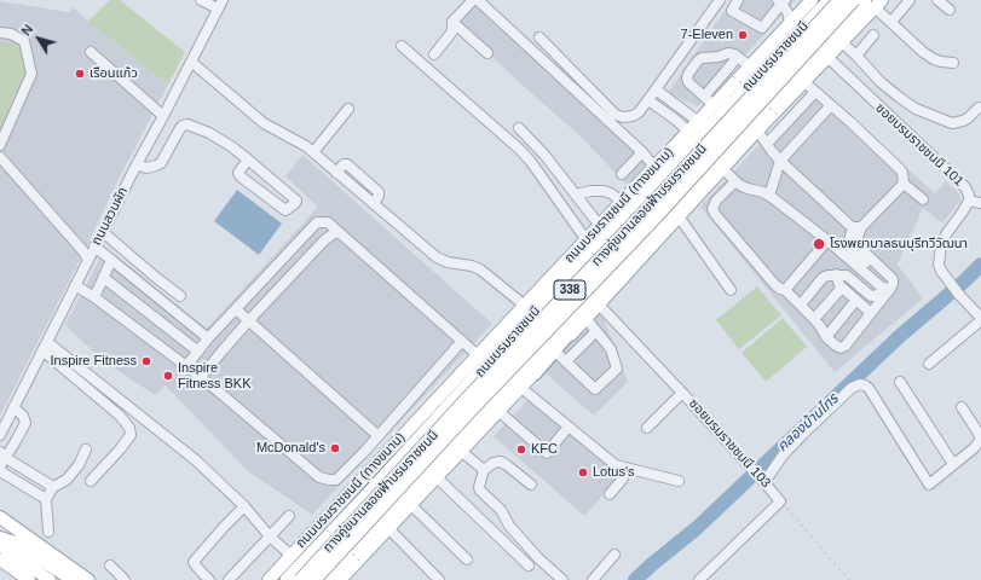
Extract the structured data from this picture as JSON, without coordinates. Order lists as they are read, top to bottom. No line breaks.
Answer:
{"streets":{"highway":["ถนนบรมราชชนนี","338"],"main road":["ถนนบรมราชชนนี (ทางขนาน)","ทางคู่ขนานลอยฟ้าบรมราชชนนี"],"street":["ซอยบรมราชชนนี 101","ถนนสวนผัก","ซอยบรมราชชนนี 103"]},"crossings":[["ถนนบรมราชชนนี","ถนนบรมราชชนนี (ทางขนาน)"],["ถนนบรมราชชนนี","338"],["ซอยบรมราชชนนี 101","338"],["338","ซอยบรมราชชนนี 103"]],"water":["คลองบ้านไทร"],"places":["7-Eleven","เรือนแก้ว","โรงพยาบาลธนบุรีทวีวัฒนา","Inspire Fitness","Inspire Fitness BKK","McDonald's","KFC","Lotus's"],"north":"top left"}
